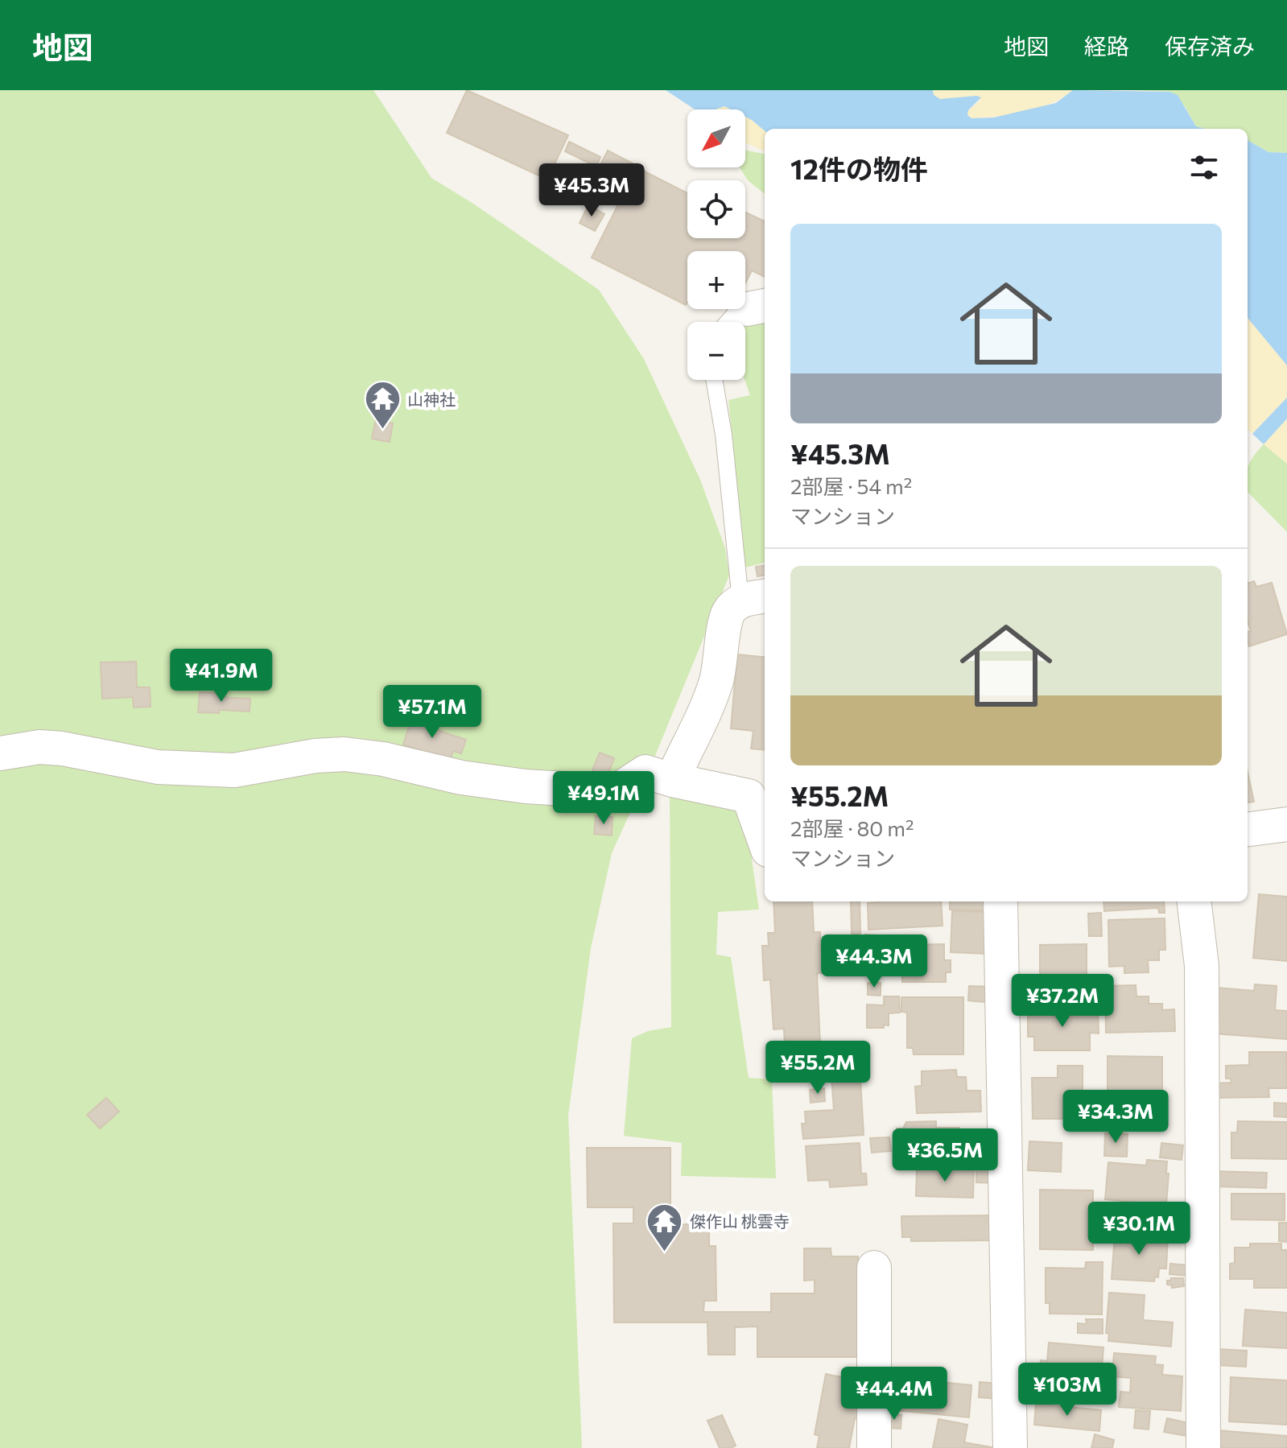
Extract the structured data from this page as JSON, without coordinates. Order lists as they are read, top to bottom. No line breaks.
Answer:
{"places":{"temple":["山神社","傑作山 桃雲寺"]},"north":"bottom left","page":{"header":"地図","nav":["地図","経路","保存済み"],"map_buttons":["+","−"],"heading":"12件の物件","price":["¥45.3M","¥41.9M","¥57.1M","¥49.1M","¥44.3M","¥37.2M","¥55.2M","¥34.3M","¥36.5M","¥30.1M","¥103M","¥44.4M"],"list":[{"name":"¥45.3M","note":"2部屋 · 54 m² · マンション"},{"name":"¥55.2M","note":"2部屋 · 80 m² · マンション"}]}}
